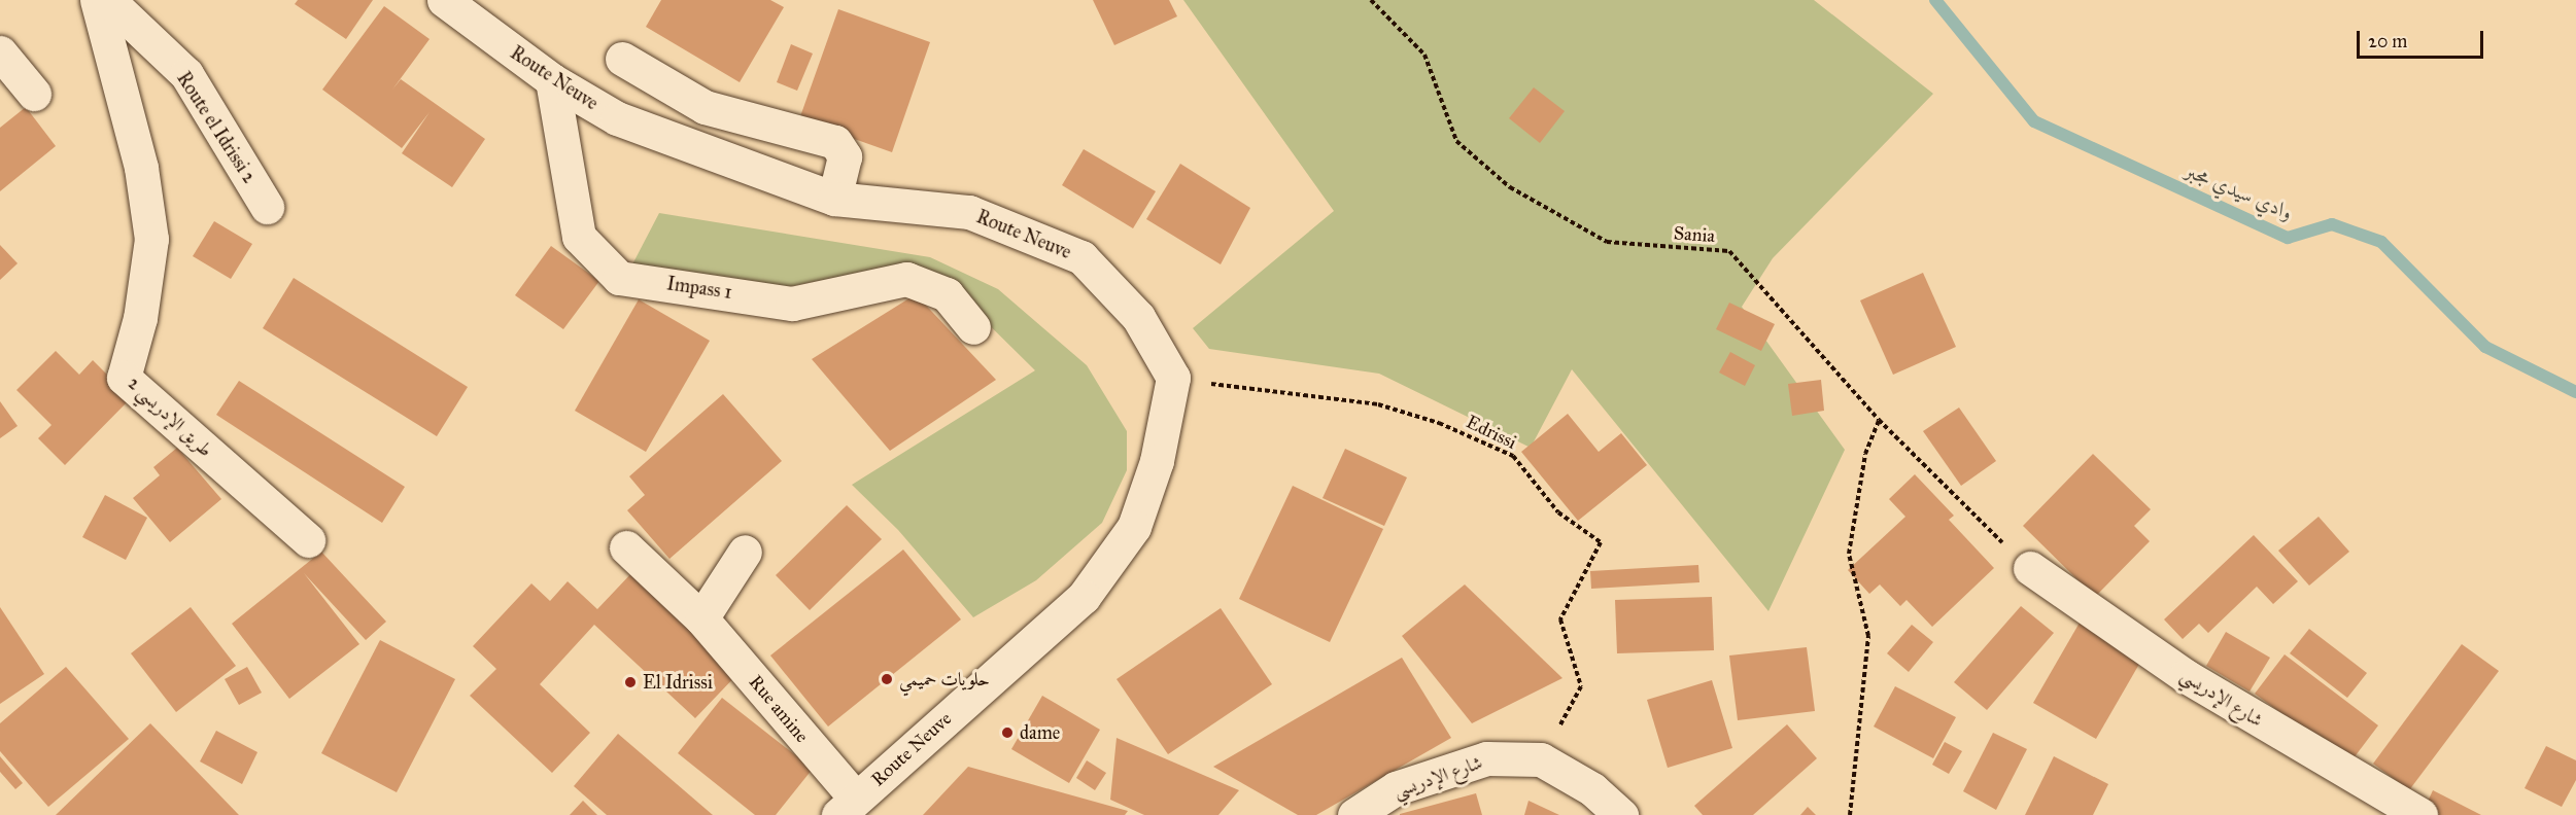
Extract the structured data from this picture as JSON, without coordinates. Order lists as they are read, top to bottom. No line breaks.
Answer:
{"streets":{"street":["Route Neuve","Route el Idrissi 2","Impass 1","طريق الإدريسي 2","شارع الإدريسي","Rue amine"],"path":["Sania","Edrissi"]},"crossings":[["Route Neuve","Impass 1"],["Route Neuve","Edrissi"],["Route Neuve","Rue amine"],["Sania","شارع الإدريسي"],["Edrissi","شارع الإدريسي"]],"water":["وادي سيدي مجبر"],"places":["حلويات حميمي","El Idrissi","dame"],"scale_bar":"20 m"}
